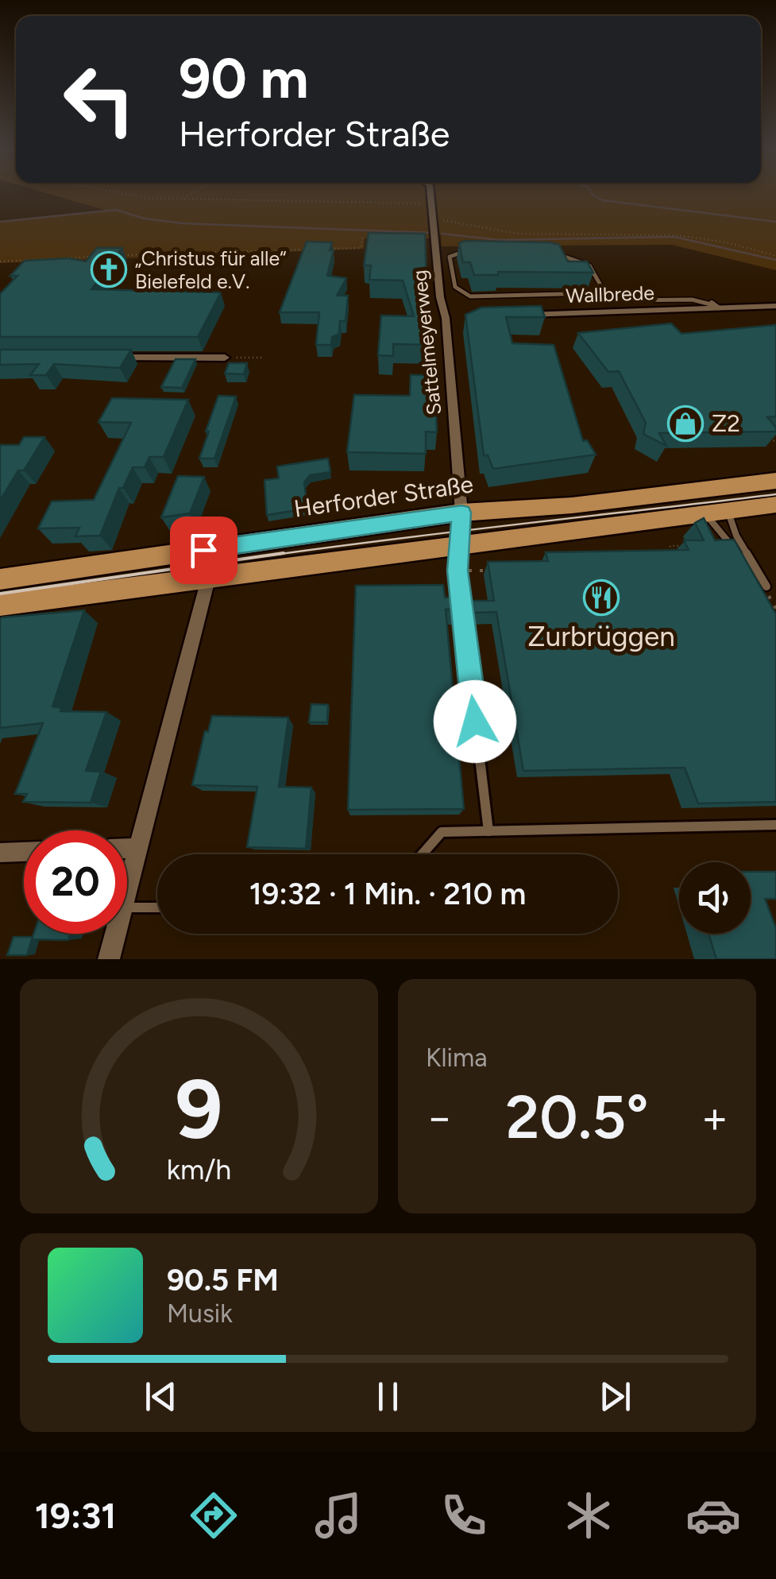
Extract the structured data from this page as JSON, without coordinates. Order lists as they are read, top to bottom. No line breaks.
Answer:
{"streets":{"main road":["Herforder Straße"],"street":["Wallbrede","Sattelmeyerweg"]},"crossings":[["Sattelmeyerweg","Herforder Straße"]],"places":{"church":["„Christus für alle“ Bielefeld e.V."],"shop":["Z2"],"restaurant":["Zurbrüggen"]},"page":{"turn":["90 m","Herforder Straße"],"limit":"20","trip":"19:32 · 1 Min. · 210 m","tile":"Klima","heat":["−","20.5°","+"],"song":["90.5 FM","Musik"],"tabs":"19:31","gauge":["9","km/h"]}}
